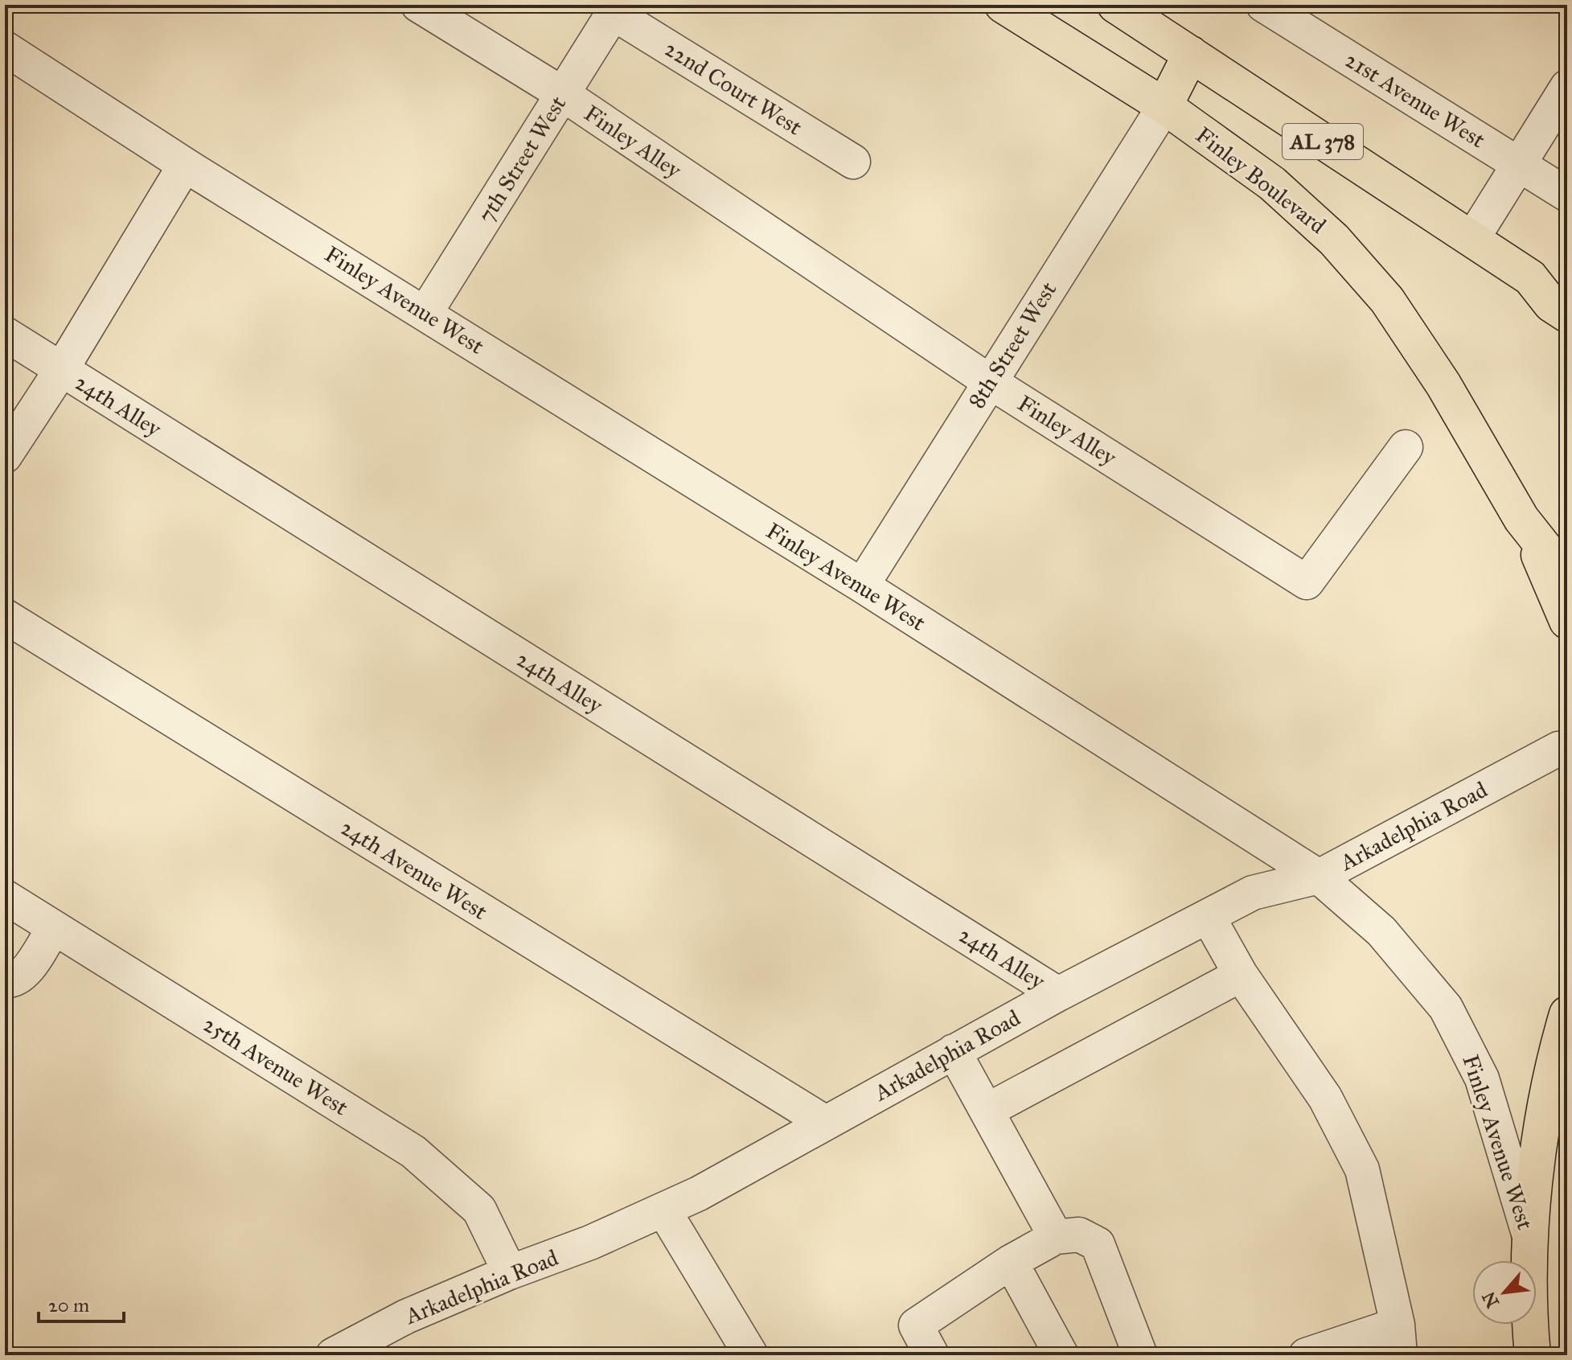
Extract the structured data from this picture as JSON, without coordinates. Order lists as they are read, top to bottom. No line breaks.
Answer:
{"streets":{"main road":["AL 378","Finley Boulevard"],"street":["22nd Court West","21st Avenue West","Finley Alley","7th Street West","Finley Avenue West","8th Street West","24th Alley","Arkadelphia Road","24th Avenue West","25th Avenue West"]},"crossings":[["22nd Court West","7th Street West"],["Finley Alley","7th Street West"],["Finley Alley","8th Street West"],["7th Street West","Finley Avenue West"],["Finley Boulevard","8th Street West"],["Finley Avenue West","8th Street West"],["Finley Avenue West","Arkadelphia Road"],["24th Alley","Arkadelphia Road"],["Arkadelphia Road","24th Avenue West"],["Arkadelphia Road","25th Avenue West"]],"scale_bar":"20 m","north":"bottom left"}
